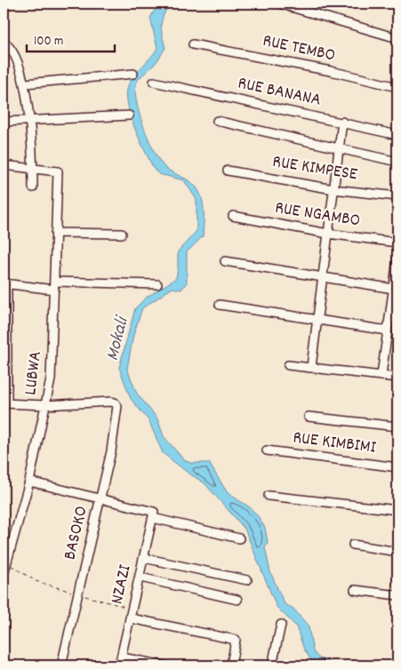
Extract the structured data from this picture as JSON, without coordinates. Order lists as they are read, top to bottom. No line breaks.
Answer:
{"streets":{"street":["RUE TEMBO","RUE BANANA","RUE KIMPESE","RUE NGAMBO","LUBWA","RUE KIMBIMI","BASOKO","NZAZI"]},"crossings":[["LUBWA","BASOKO"]],"water":["Mokali"],"scale_bar":"100 m"}
